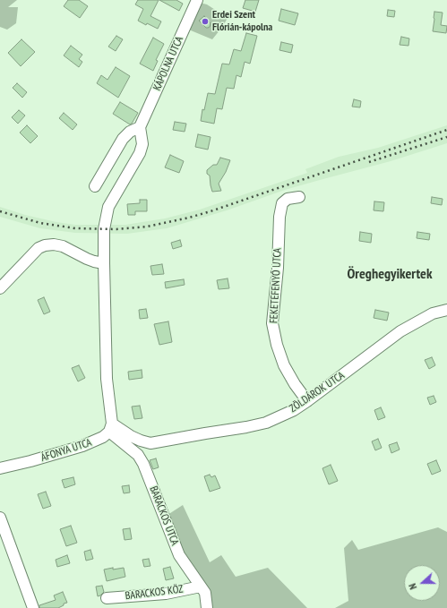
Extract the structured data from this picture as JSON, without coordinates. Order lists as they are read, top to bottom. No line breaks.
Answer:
{"streets":{"street":["KÁPOLNA UTCA","FEKETEFENYŐ UTCA","ZÖLDÁROK UTCA","ÁFONYA UTCA","BARACKOS UTCA","BARACKOS KÖZ"]},"crossings":[["FEKETEFENYŐ UTCA","ZÖLDÁROK UTCA"],["ZÖLDÁROK UTCA","ÁFONYA UTCA"],["ZÖLDÁROK UTCA","BARACKOS UTCA"],["ÁFONYA UTCA","BARACKOS UTCA"],["BARACKOS UTCA","BARACKOS KÖZ"]],"districts":["Öreghegyikertek"],"places":["Erdei Szent Flórián-kápolna"],"north":"left"}
